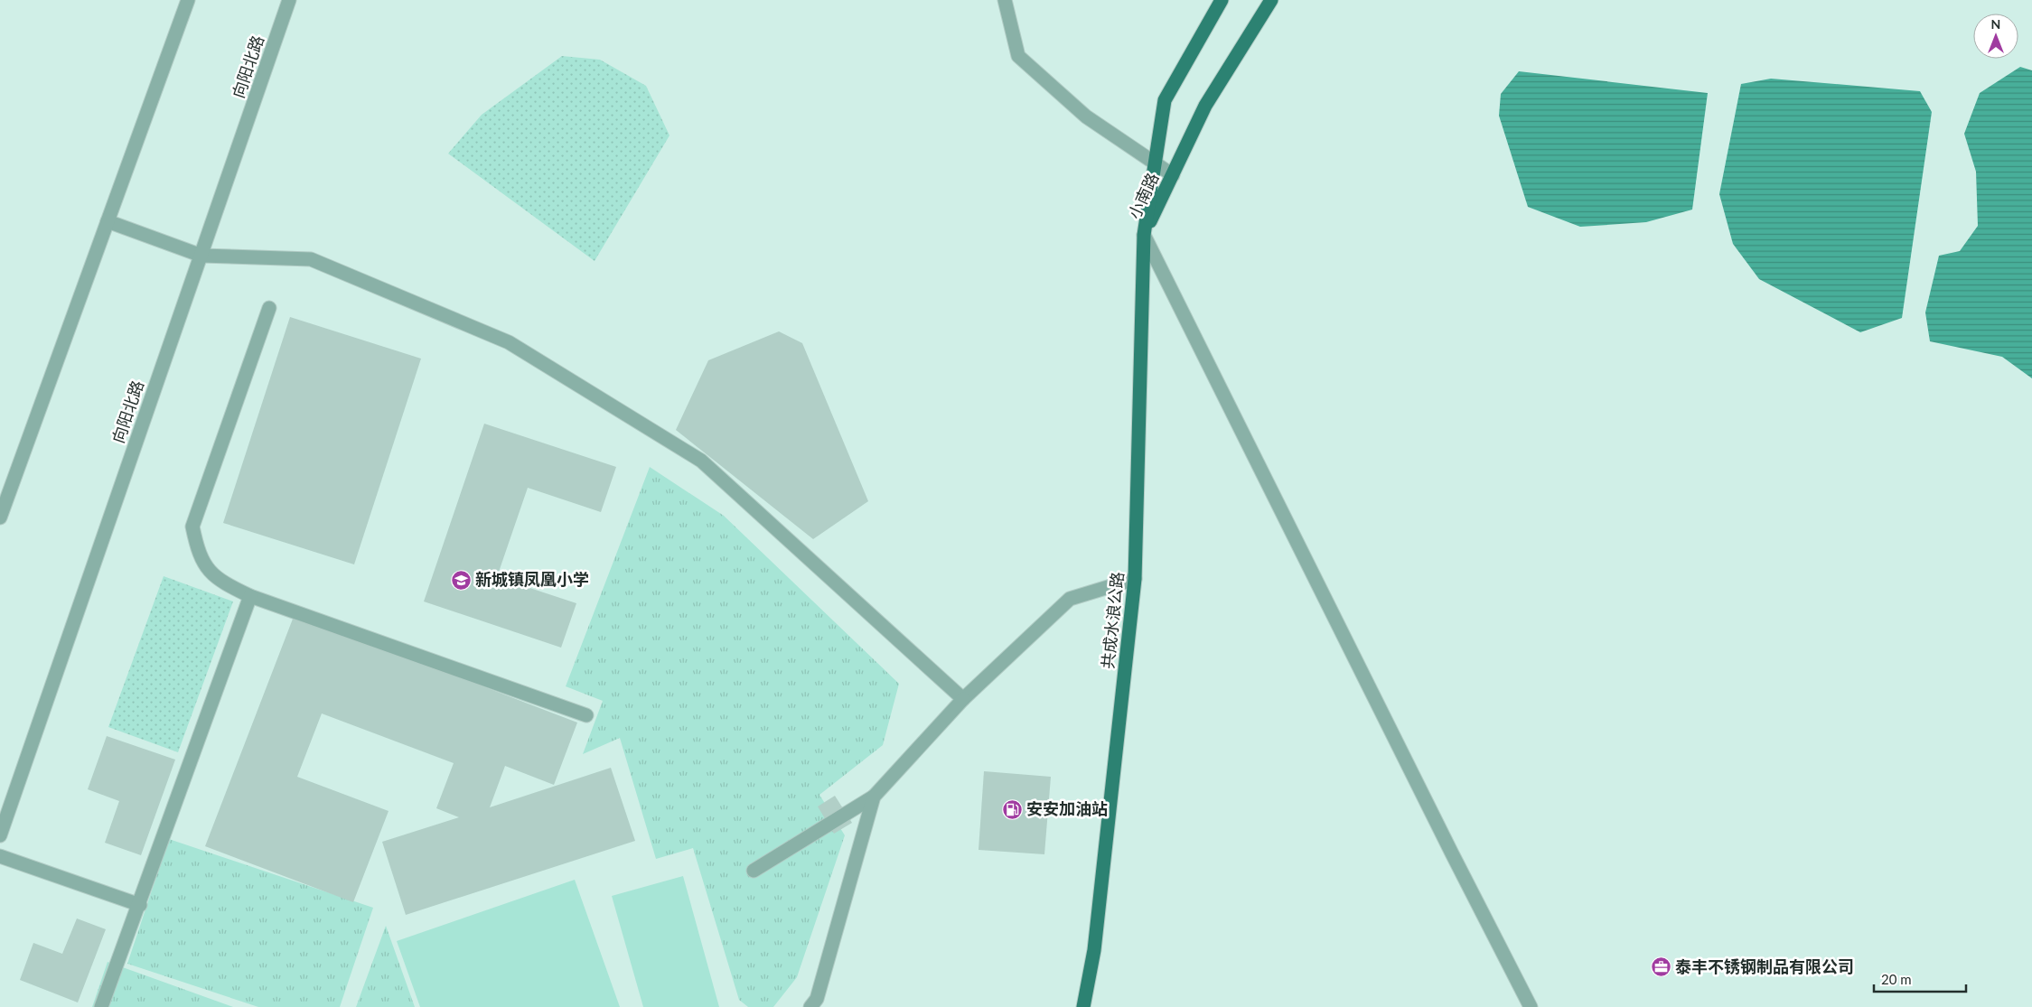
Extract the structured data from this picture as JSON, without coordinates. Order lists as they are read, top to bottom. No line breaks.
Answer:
{"streets":{"main road":["小南路","共成水浪公路"],"street":["向阳北路"]},"crossings":[["小南路","共成水浪公路"]],"places":{"school or university":["新城镇凤凰小学"],"fuel station":["安安加油站"],"office":["泰丰不锈钢制品有限公司"]},"scale_bar":"20 m","north":"top"}
